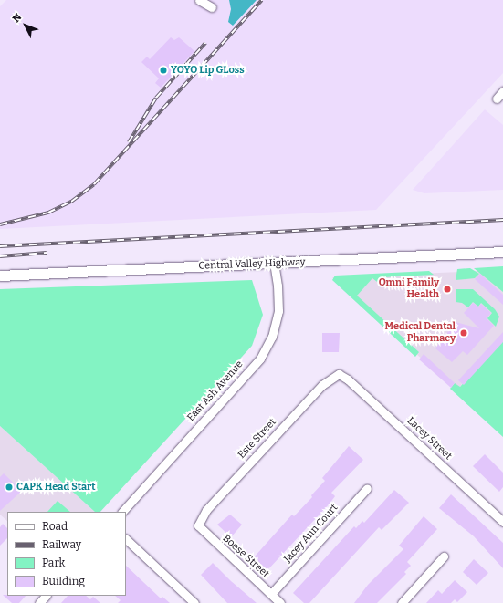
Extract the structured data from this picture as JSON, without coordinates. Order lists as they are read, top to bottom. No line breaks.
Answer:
{"streets":{"main road":["Central Valley Highway"],"street":["East Ash Avenue","Este Street","Lacey Street","Jacey Ann Court","Boese Street"]},"crossings":[["Central Valley Highway","East Ash Avenue"],["Este Street","Lacey Street"],["Este Street","Boese Street"],["Jacey Ann Court","Boese Street"]],"places":["YOYO Lip GLoss","Omni Family Health","Medical Dental Pharmacy","CAPK Head Start"],"legend":["Road","Railway","Park","Building"],"north":"top left"}
